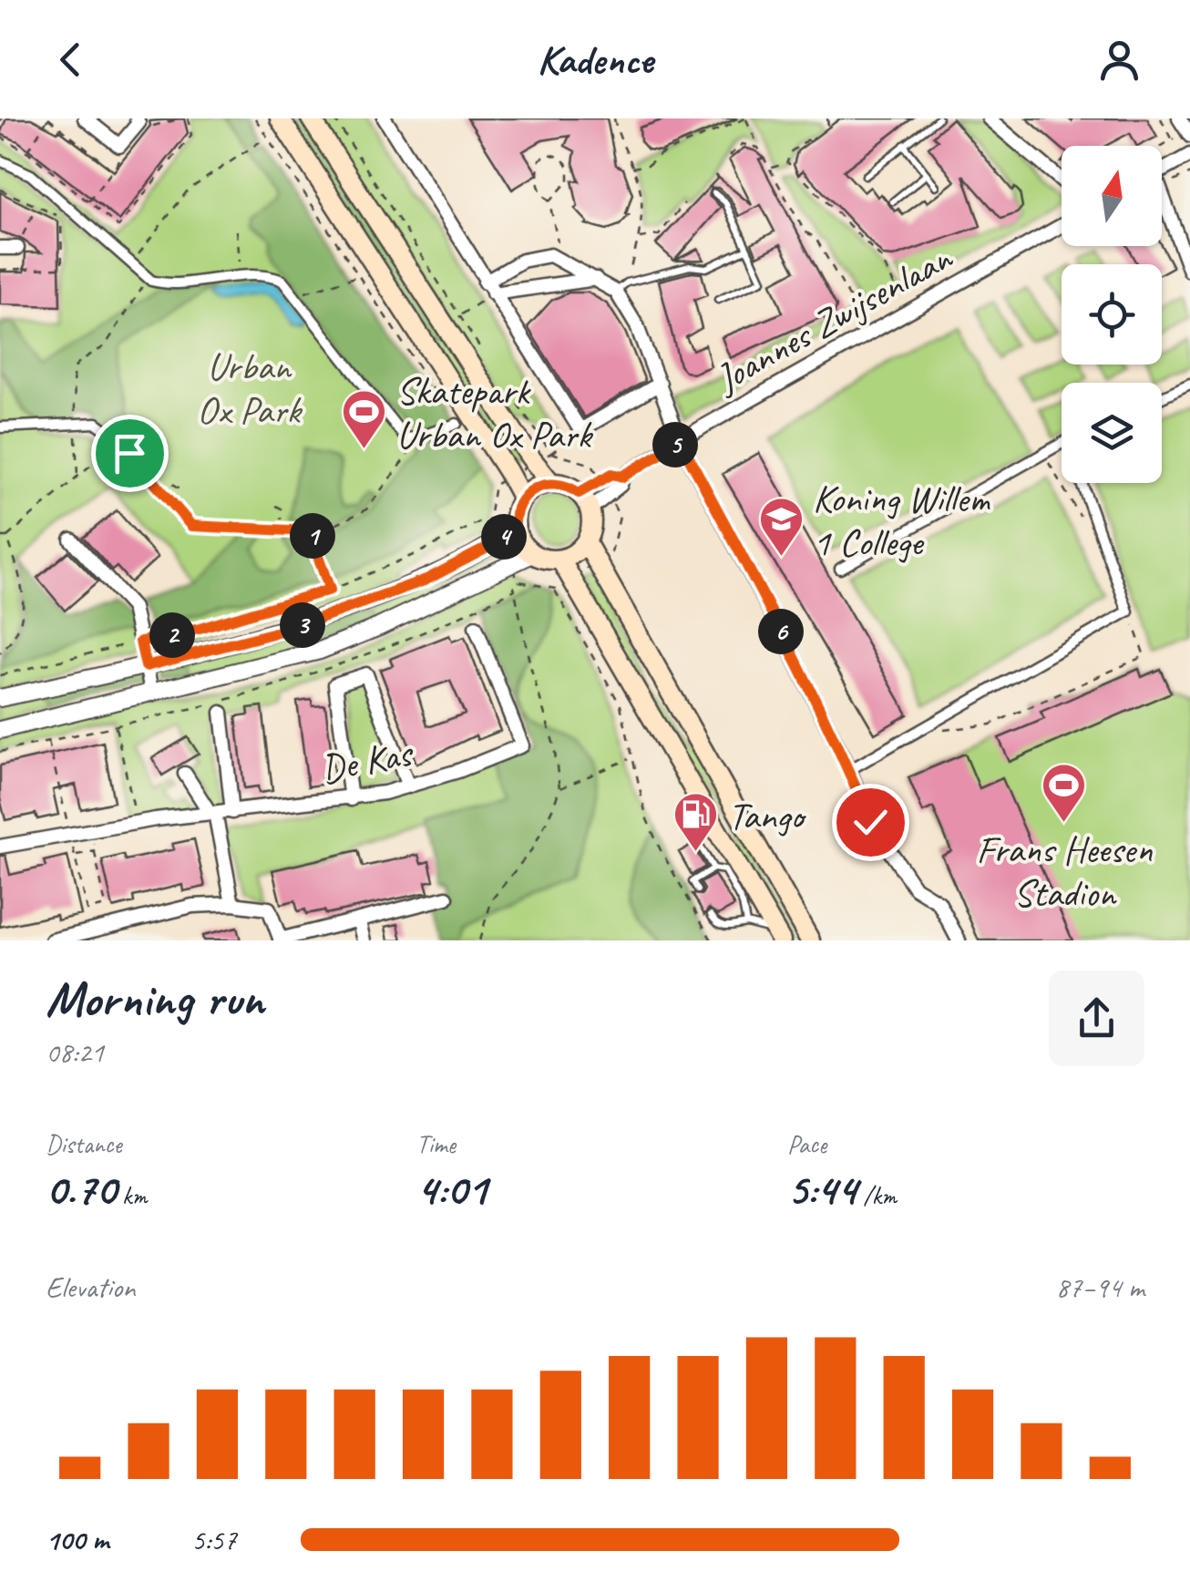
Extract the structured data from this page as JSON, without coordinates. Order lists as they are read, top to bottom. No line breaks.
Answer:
{"streets":{"street":["Joannes Zwijsenlaan","De Kas"]},"parks":["Urban Ox Park"],"places":{"sports":["Skatepark Urban Ox Park","Frans Heesen Stadion"],"school or university":["Koning Willem 1 College"],"fuel station":["Tango"]},"north":"top","page":{"header":"Kadence","pins":["5","1","4","3","6","2"],"heading":["Morning run","08:21"],"stats":[["Distance","0.70 km"],["Time","4:01"],["Pace","5:44 /km"]],"chart":["Elevation","87–94 m"],"list":[{"name":"100 m","note":"5:57"}]}}
